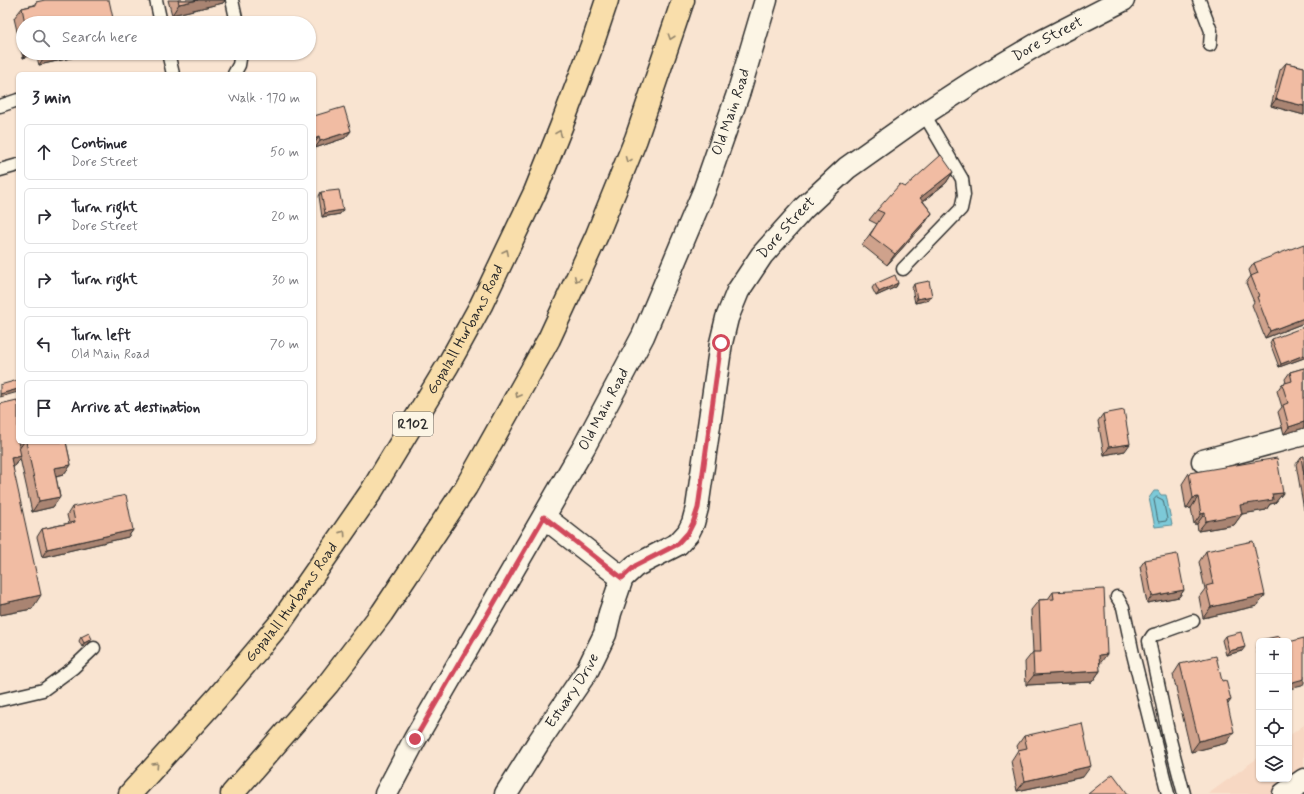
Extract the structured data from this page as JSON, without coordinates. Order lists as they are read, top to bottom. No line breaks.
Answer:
{"streets":{"main road":["Gopalall Hurbans Road","R102"],"street":["Dore Street","Old Main Road","Estuary Drive"]},"crossings":[["Dore Street","Estuary Drive"]],"page":{"search":"Search here","heading":["3 min","Walk · 170 m"],"list":[["Continue","Dore Street","50 m"],["Turn right","Dore Street","20 m"],["Turn right","30 m"],["Turn left","Old Main Road","70 m"],"Arrive at destination"],"map_buttons":["+","−"]}}
